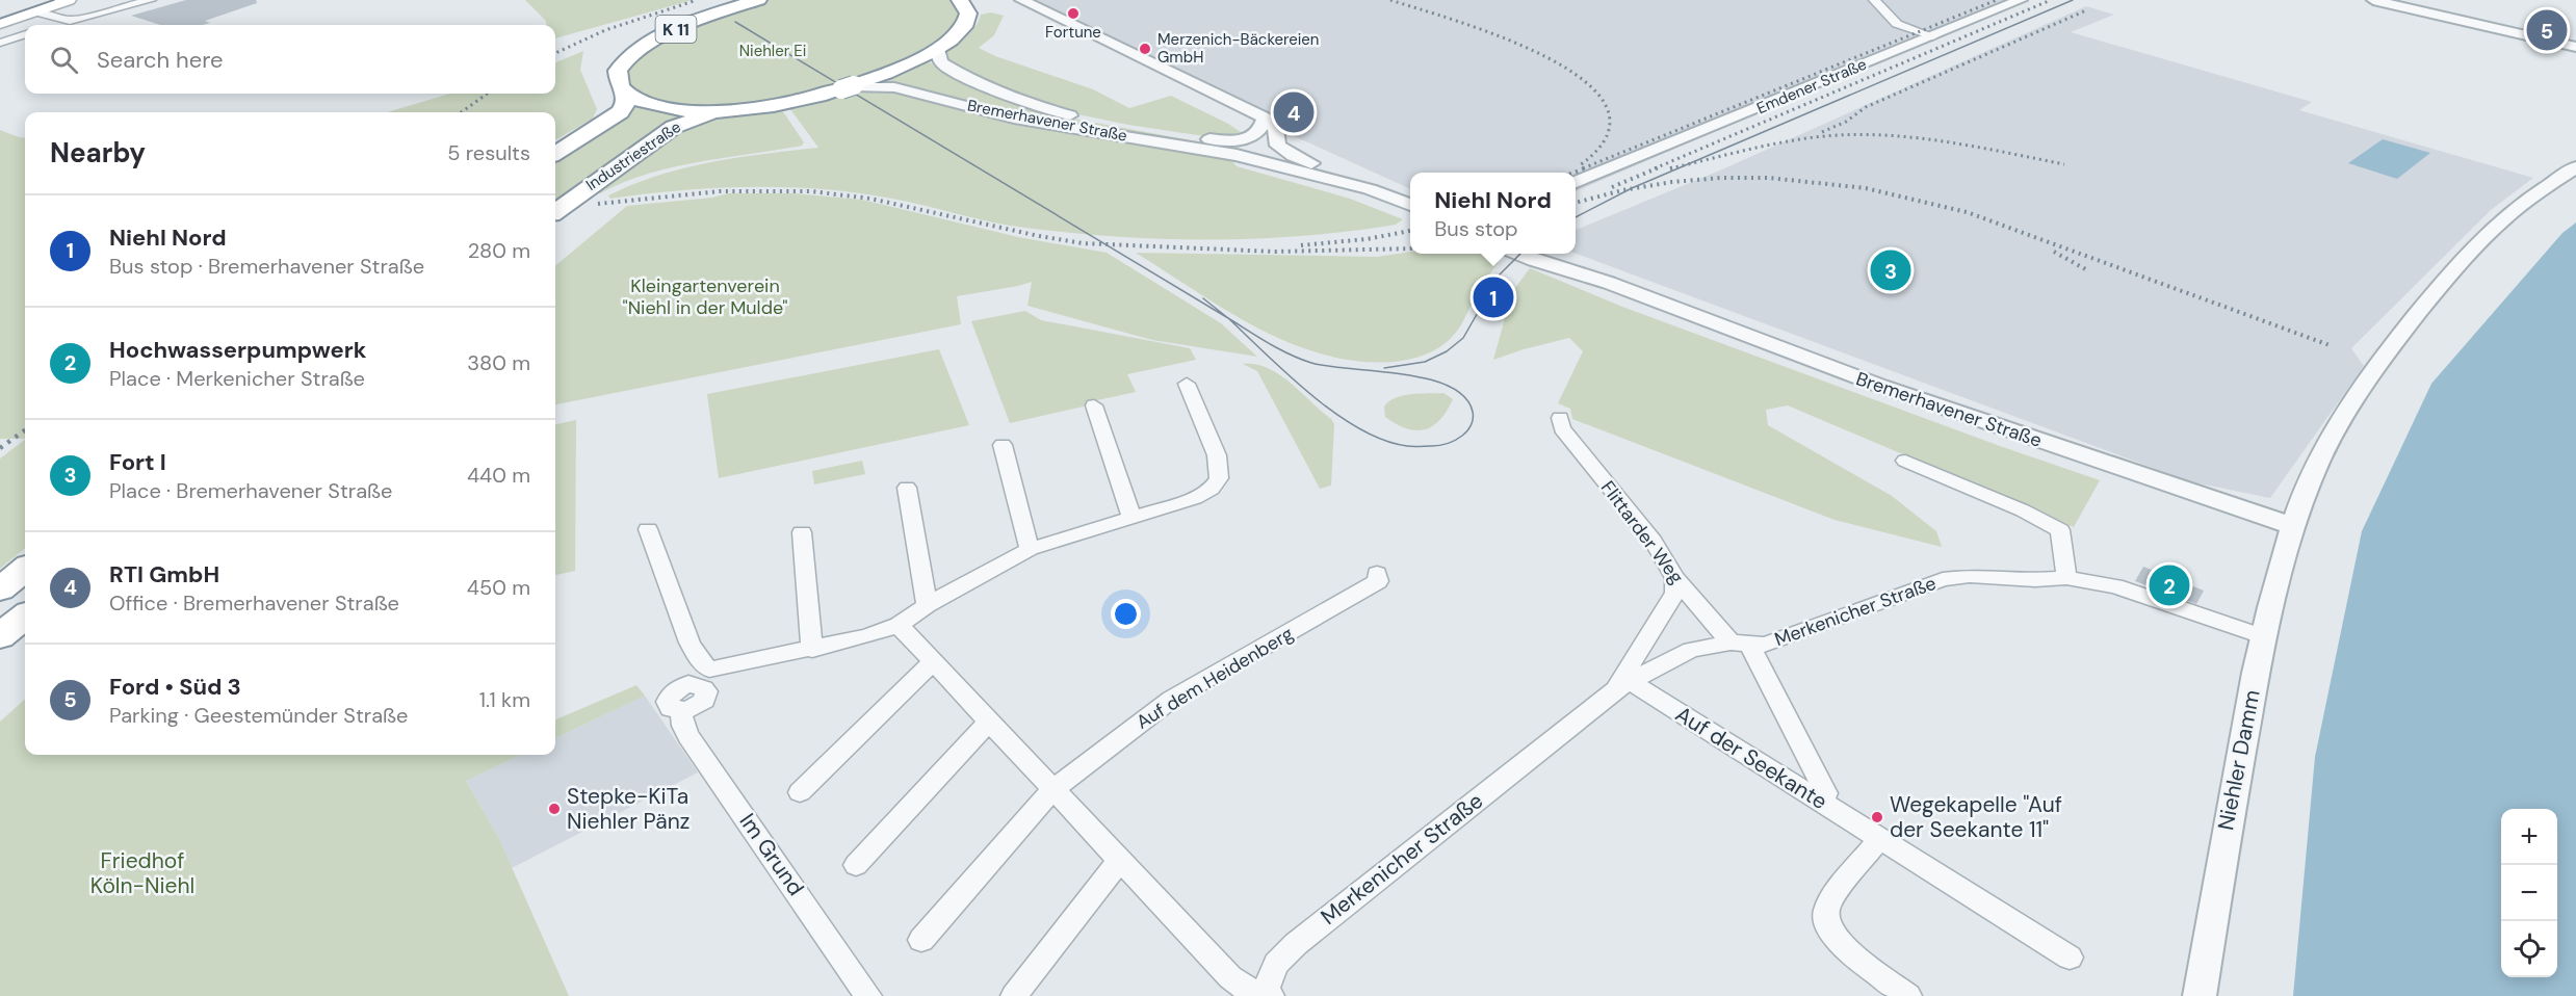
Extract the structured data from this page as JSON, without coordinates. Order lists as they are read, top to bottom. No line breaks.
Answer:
{"streets":{"highway":["K 11","Industriestraße"],"street":["Emdener Straße","Bremerhavener Straße","Flittarder Weg","Merkenicher Straße","Auf dem Heidenberg","Auf der Seekante","Niehler Damm","Im Grund"]},"crossings":[["Bremerhavener Straße","Niehler Damm"],["Flittarder Weg","Merkenicher Straße"],["Flittarder Weg","Auf der Seekante"],["Merkenicher Straße","Auf der Seekante"],["Merkenicher Straße","Niehler Damm"]],"parks":["Niehler Ei","Kleingartenverein \"Niehl in der Mulde\"","Friedhof Köln-Niehl"],"places":["Fortune","Merzenich-Bäckereien GmbH","Stepke-KiTa Niehler Pänz","Wegekapelle \"Auf der Seekante 11\""],"page":{"pins":["5","4","3","1","2"],"search":"Search here","heading":["Nearby","5 results"],"popup":["Niehl Nord","Bus stop"],"list":[{"mark":"1","name":"Niehl Nord","note":"Bus stop · Bremerhavener Straße","value":"280 m"},{"mark":"2","name":"Hochwasserpumpwerk","note":"Place · Merkenicher Straße","value":"380 m"},{"mark":"3","name":"Fort I","note":"Place · Bremerhavener Straße","value":"440 m"},{"mark":"4","name":"RTI GmbH","note":"Office · Bremerhavener Straße","value":"450 m"},{"mark":"5","name":"Ford • Süd 3","note":"Parking · Geestemünder Straße","value":"1.1 km"}],"map_buttons":["+","−"]}}
